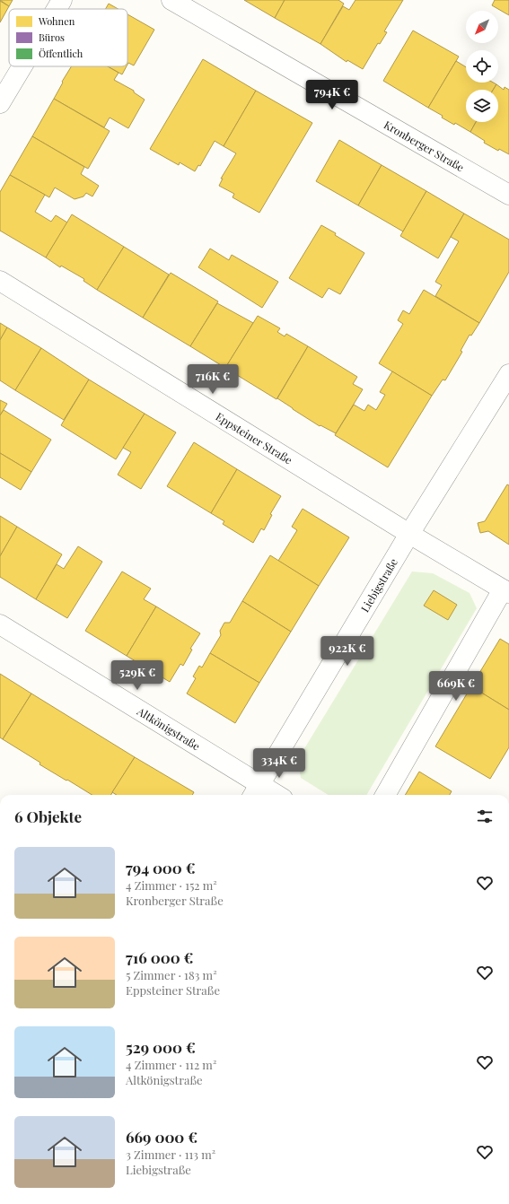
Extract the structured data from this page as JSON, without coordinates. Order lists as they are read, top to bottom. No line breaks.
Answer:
{"streets":{"street":["Kronberger Straße","Eppsteiner Straße","Liebigstraße","Altkönigstraße"]},"crossings":[["Eppsteiner Straße","Liebigstraße"],["Liebigstraße","Altkönigstraße"]],"legend":["Wohnen","Büros","Öffentlich"],"north":"bottom left","page":{"price":["794K €","716K €","922K €","529K €","669K €","334K €"],"heading":"6 Objekte","list":[{"name":"794 000 €","note":"4 Zimmer · 152 m² · Kronberger Straße"},{"name":"716 000 €","note":"5 Zimmer · 183 m² · Eppsteiner Straße"},{"name":"529 000 €","note":"4 Zimmer · 112 m² · Altkönigstraße"},{"name":"669 000 €","note":"3 Zimmer · 113 m² · Liebigstraße"}]}}
